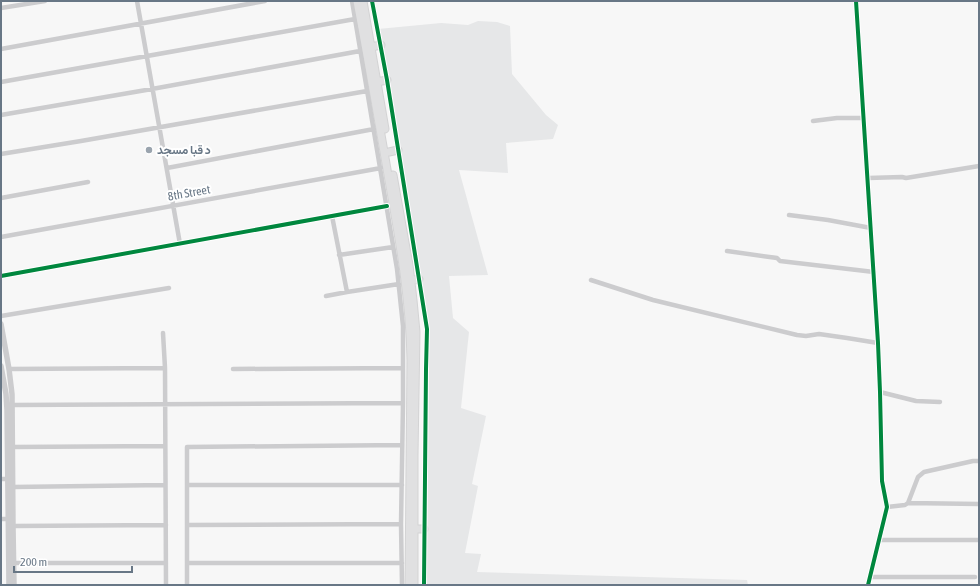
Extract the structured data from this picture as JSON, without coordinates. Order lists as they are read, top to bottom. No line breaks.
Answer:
{"streets":{"street":["8th Street"]},"places":["د قبا مسجد"],"scale_bar":"200 m"}
